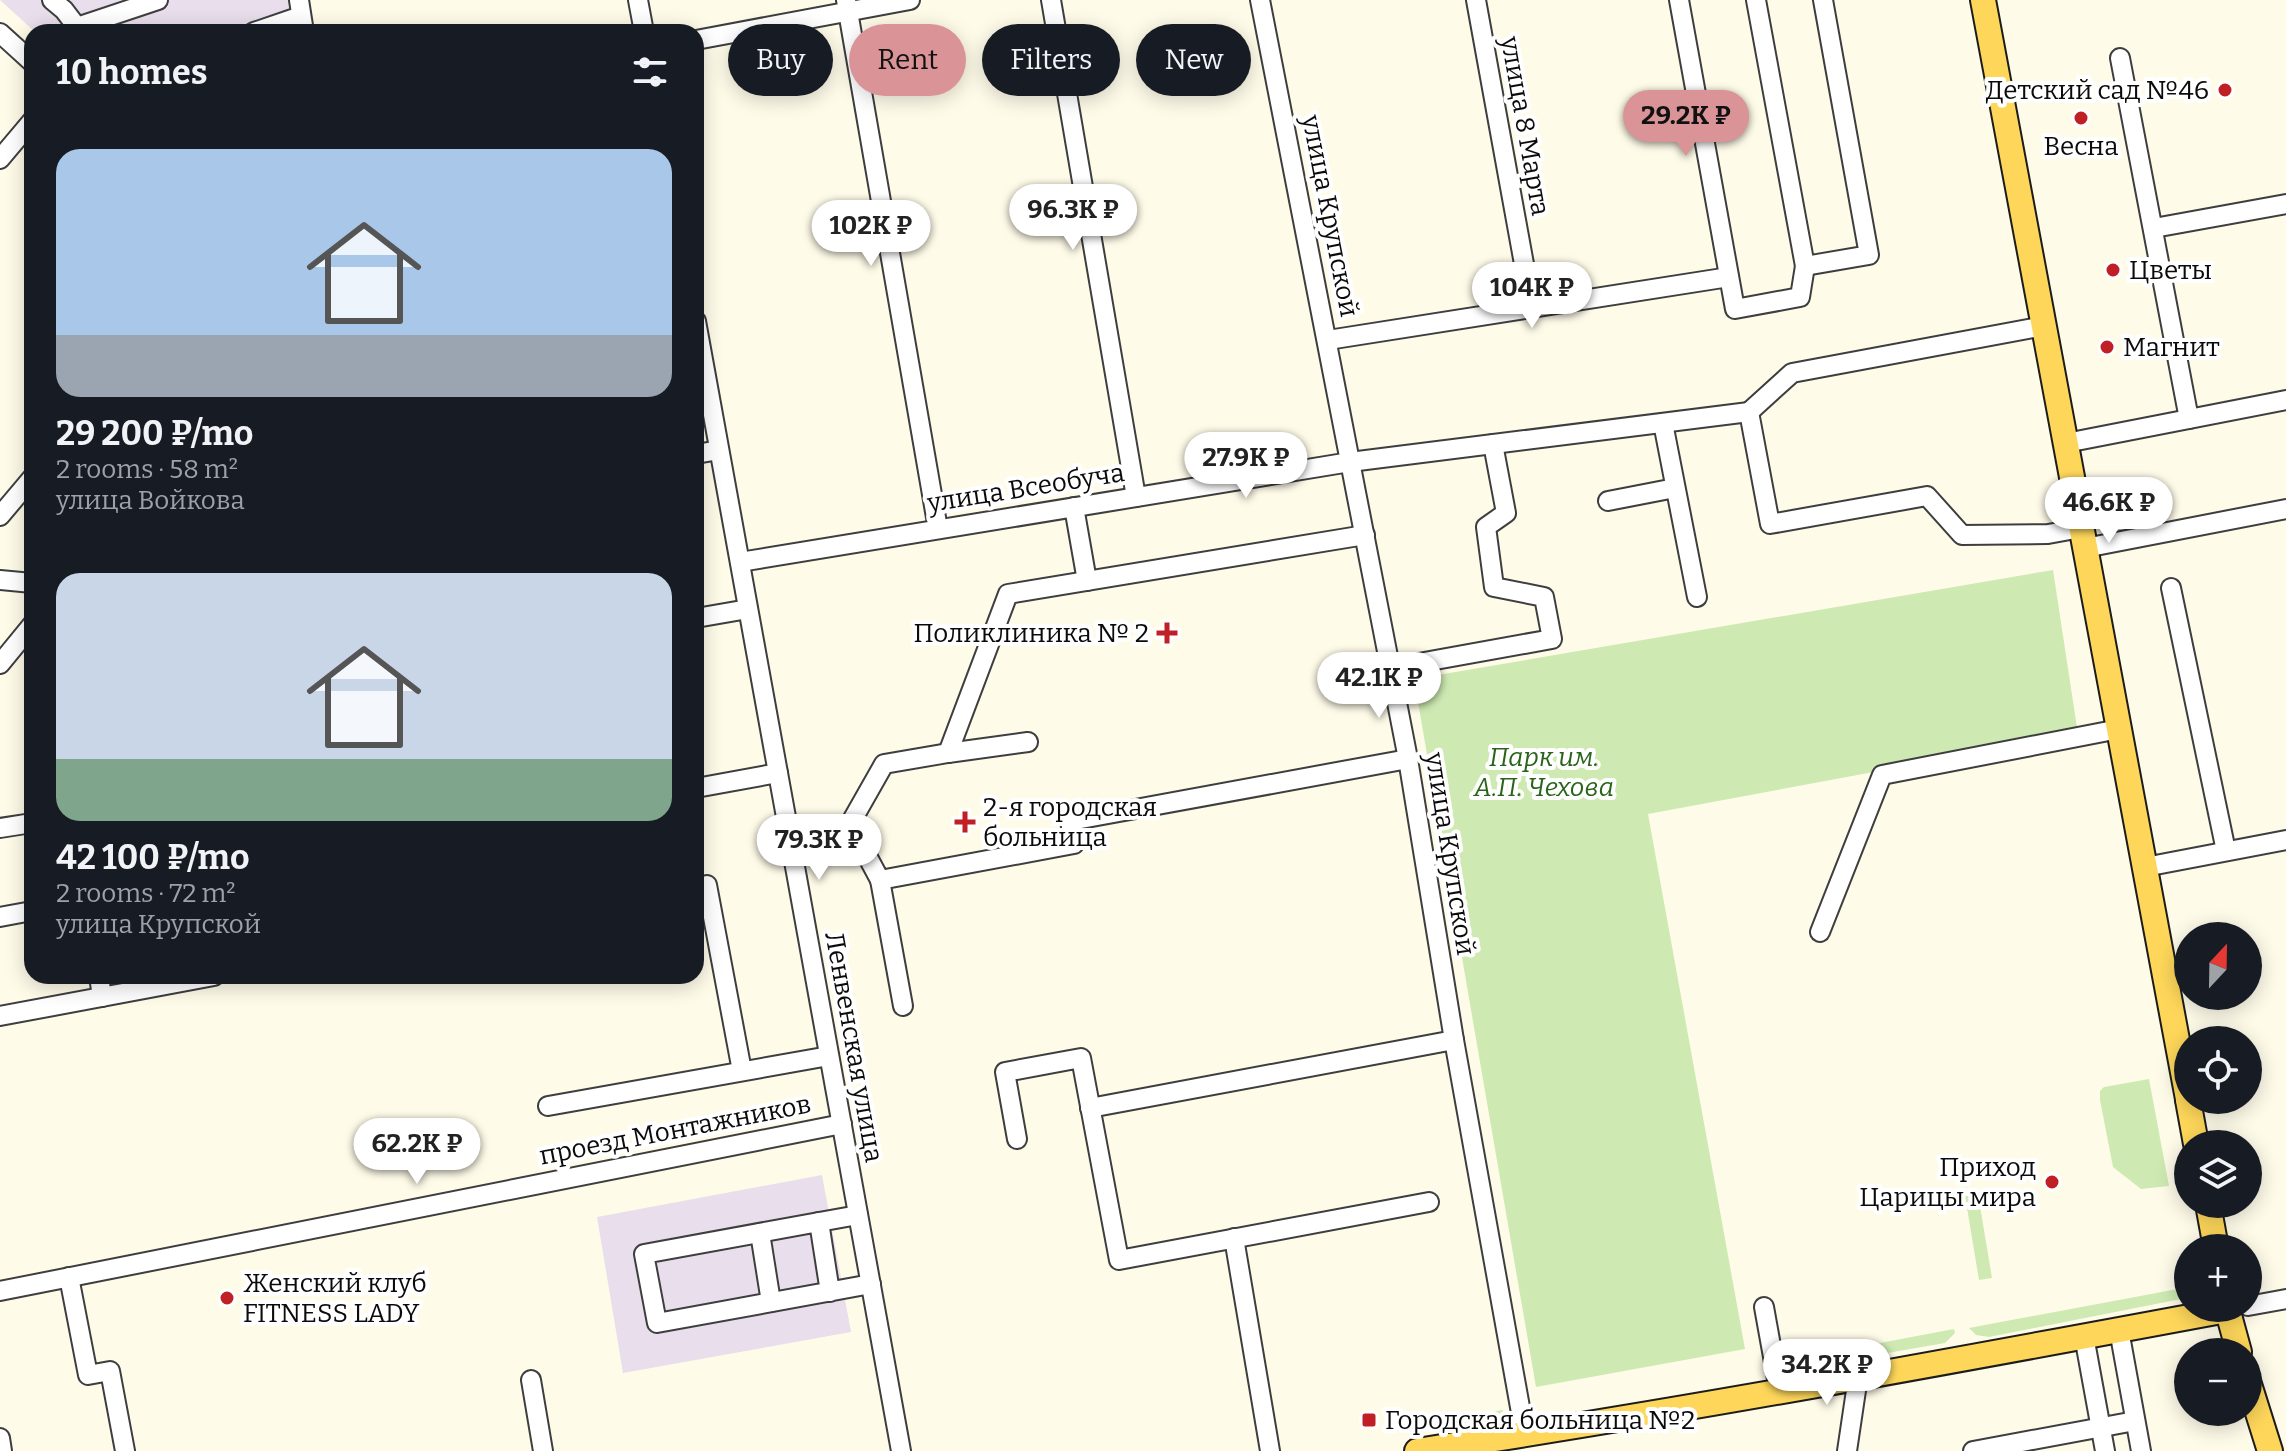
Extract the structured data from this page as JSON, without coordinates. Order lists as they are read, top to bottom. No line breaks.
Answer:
{"streets":{"street":["улица 8 Марта","улица Крупской","улица Всеобуча","Ленвенская улица","проезд Монтажников"]},"crossings":[["улица Крупской","улица Всеобуча"],["улица Всеобуча","Ленвенская улица"],["Ленвенская улица","проезд Монтажников"]],"parks":["Парк им. А.П. Чехова"],"places":{"other":["Детский сад №46","Весна","Цветы","Магнит","Приход Царицы мира","Женский клуб FITNESS LADY"],"health":["Поликлиника № 2","2-я городская больница"],"transit":["Городская больница №2"]},"north":"top","page":{"chip":["Buy","Rent","Filters","New"],"heading":"10 homes","price":["29.2K ₽","96.3K ₽","102K ₽","104K ₽","27.9K ₽","46.6K ₽","42.1K ₽","79.3K ₽","62.2K ₽","34.2K ₽"],"list":[{"name":"29 200 ₽/mo","note":"2 rooms · 58 m² · улица Войкова"},{"name":"42 100 ₽/mo","note":"2 rooms · 72 m² · улица Крупской"}],"map_buttons":["+","−"]}}
